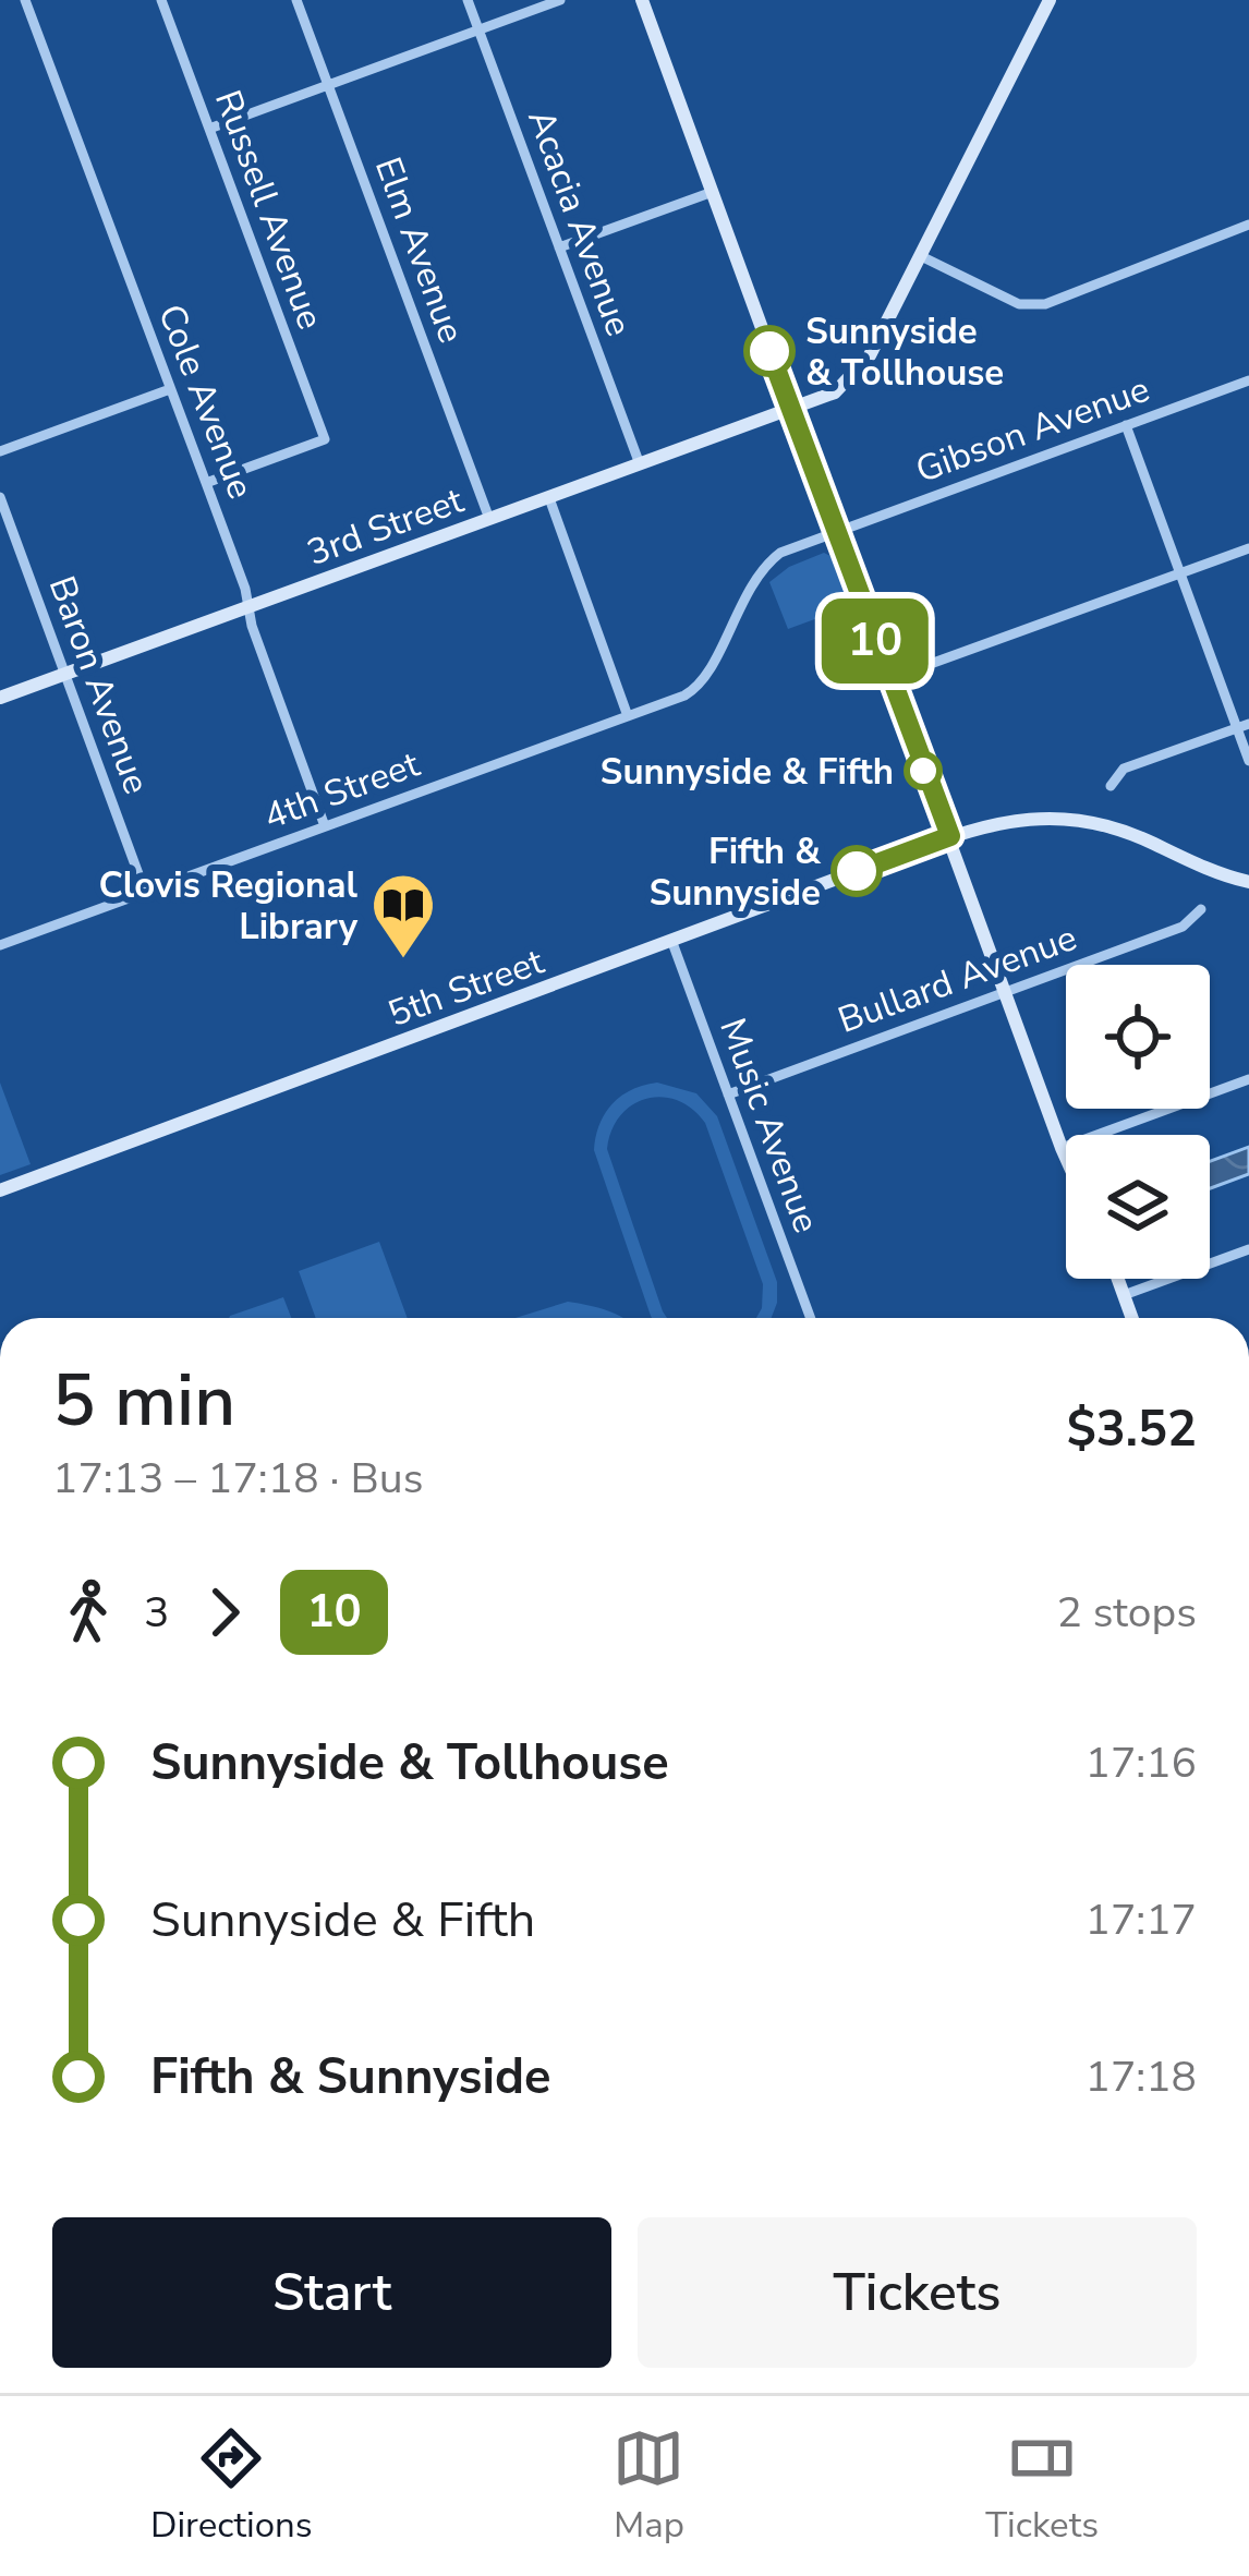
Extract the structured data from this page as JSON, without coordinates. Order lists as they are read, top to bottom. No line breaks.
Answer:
{"streets":{"main road":["3rd Street","5th Street"],"street":["Russell Avenue","Acacia Avenue","Elm Avenue","Cole Avenue","Gibson Avenue","Baron Avenue","4th Street","Bullard Avenue","Music Avenue"]},"crossings":[["Russell Avenue","Cole Avenue"],["Acacia Avenue","3rd Street"],["Elm Avenue","3rd Street"],["Cole Avenue","3rd Street"],["Cole Avenue","4th Street"],["Gibson Avenue","4th Street"],["3rd Street","Baron Avenue"],["Baron Avenue","4th Street"],["Bullard Avenue","Music Avenue"],["5th Street","Music Avenue"]],"places":{"other":["Sunnyside & Tollhouse","Sunnyside & Fifth","Fifth & Sunnyside"],"library":["Clovis Regional Library"]},"lines":["bus line 10"],"page":{"on_map":"10","heading":["5 min","17:13 – 17:18 · Bus","$3.52"],"legs":["3","10","2 stops"],"list":[{"name":"Sunnyside & Tollhouse","value":"17:16"},{"name":"Sunnyside & Fifth","value":"17:17"},{"name":"Fifth & Sunnyside","value":"17:18"}],"buttons":["Start","Tickets"],"tabs":["Directions","Map","Tickets"]}}
